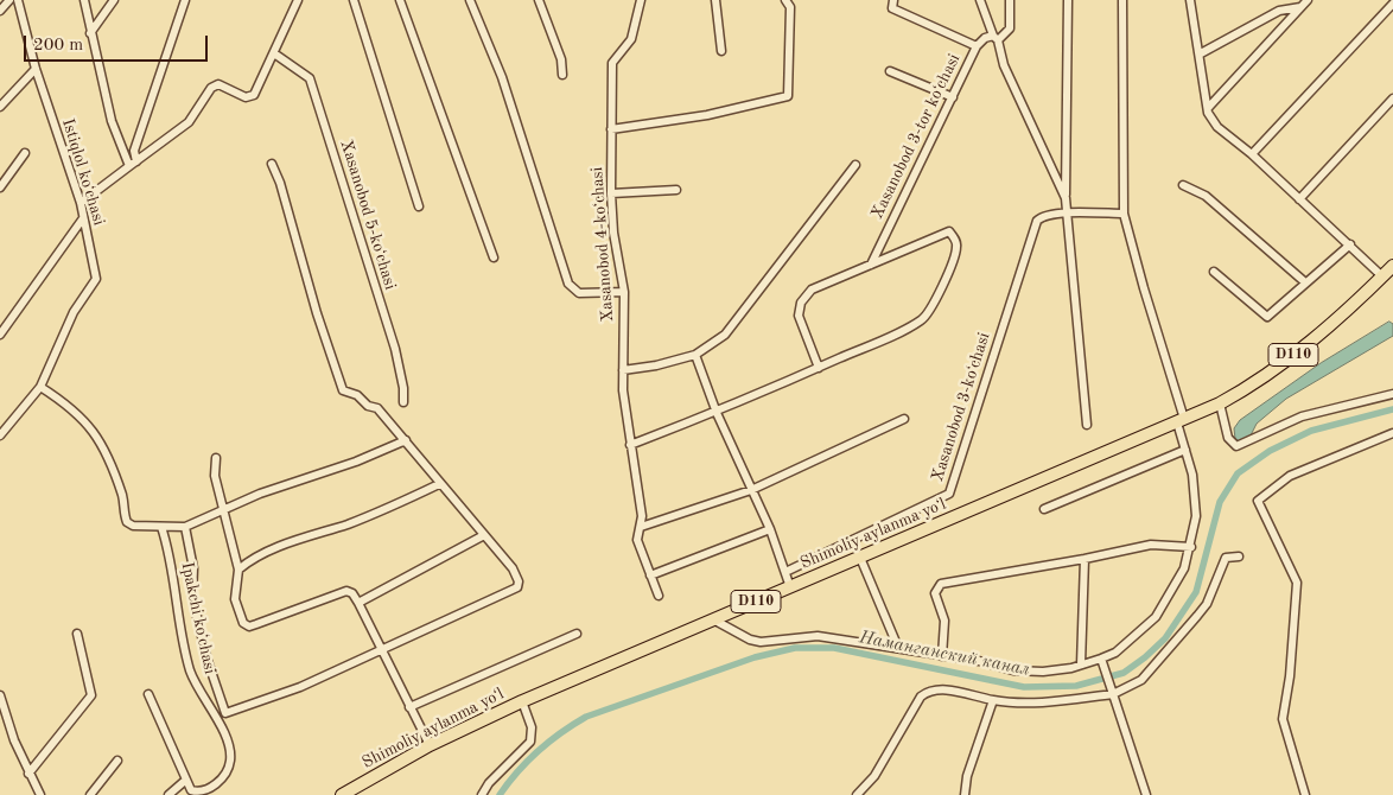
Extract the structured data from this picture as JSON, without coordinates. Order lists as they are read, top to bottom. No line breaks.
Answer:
{"streets":{"main road":["D110","Shimoliy aylanma yoʻl"],"street":["Xasanobod 3-tor koʻchasi","Istiqlol koʻchasi","Xasanobod 5-koʻchasi","Xasanobod 4-koʻchasi","Xasanobod 3-koʻchasi","Ipakchi koʻchasi"]},"water":["Наманганский канал"],"scale_bar":"200 m"}
